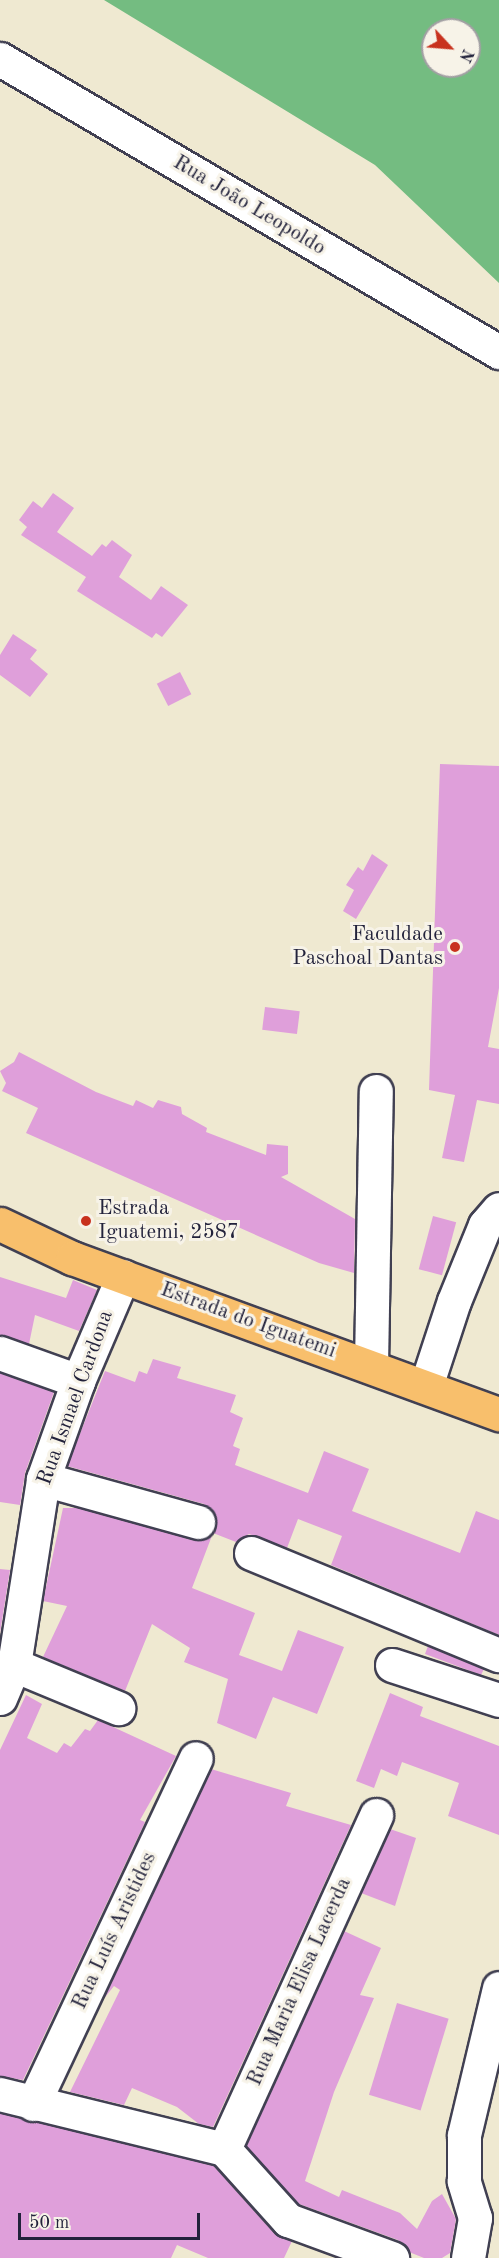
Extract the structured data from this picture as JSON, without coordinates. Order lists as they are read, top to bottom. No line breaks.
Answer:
{"streets":{"main road":["Estrada do Iguatemi"],"street":["Rua João Leopoldo","Rua Ismael Cardona","Rua Luís Aristides","Rua Maria Elisa Lacerda"]},"crossings":[["Estrada do Iguatemi","Rua Ismael Cardona"]],"places":["Faculdade Paschoal Dantas","Estrada Iguatemi, 2587"],"scale_bar":"50 m","north":"bottom right"}
